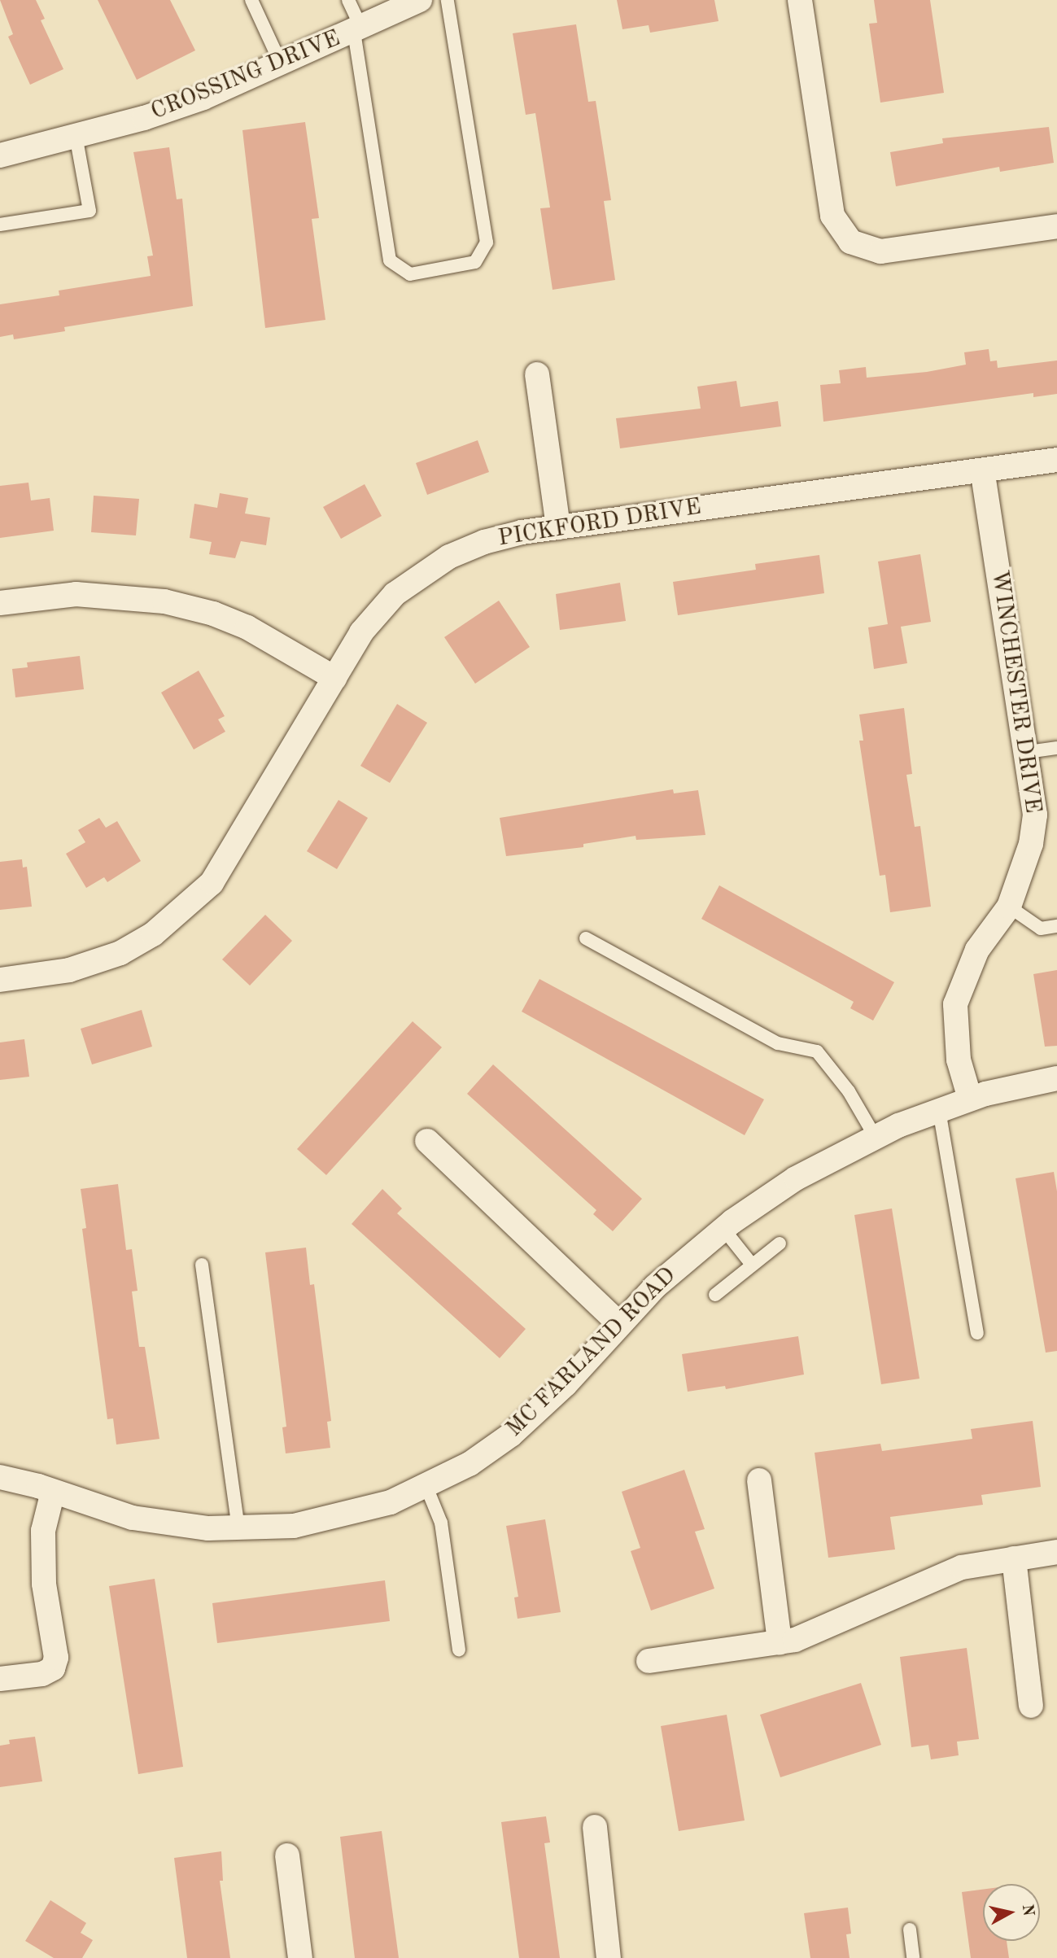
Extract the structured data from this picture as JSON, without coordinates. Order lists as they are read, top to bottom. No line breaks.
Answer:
{"streets":{"street":["CROSSING DRIVE","PICKFORD DRIVE","WINCHESTER DRIVE","MC FARLAND ROAD"]},"crossings":[["PICKFORD DRIVE","WINCHESTER DRIVE"],["WINCHESTER DRIVE","MC FARLAND ROAD"]],"north":"right"}
